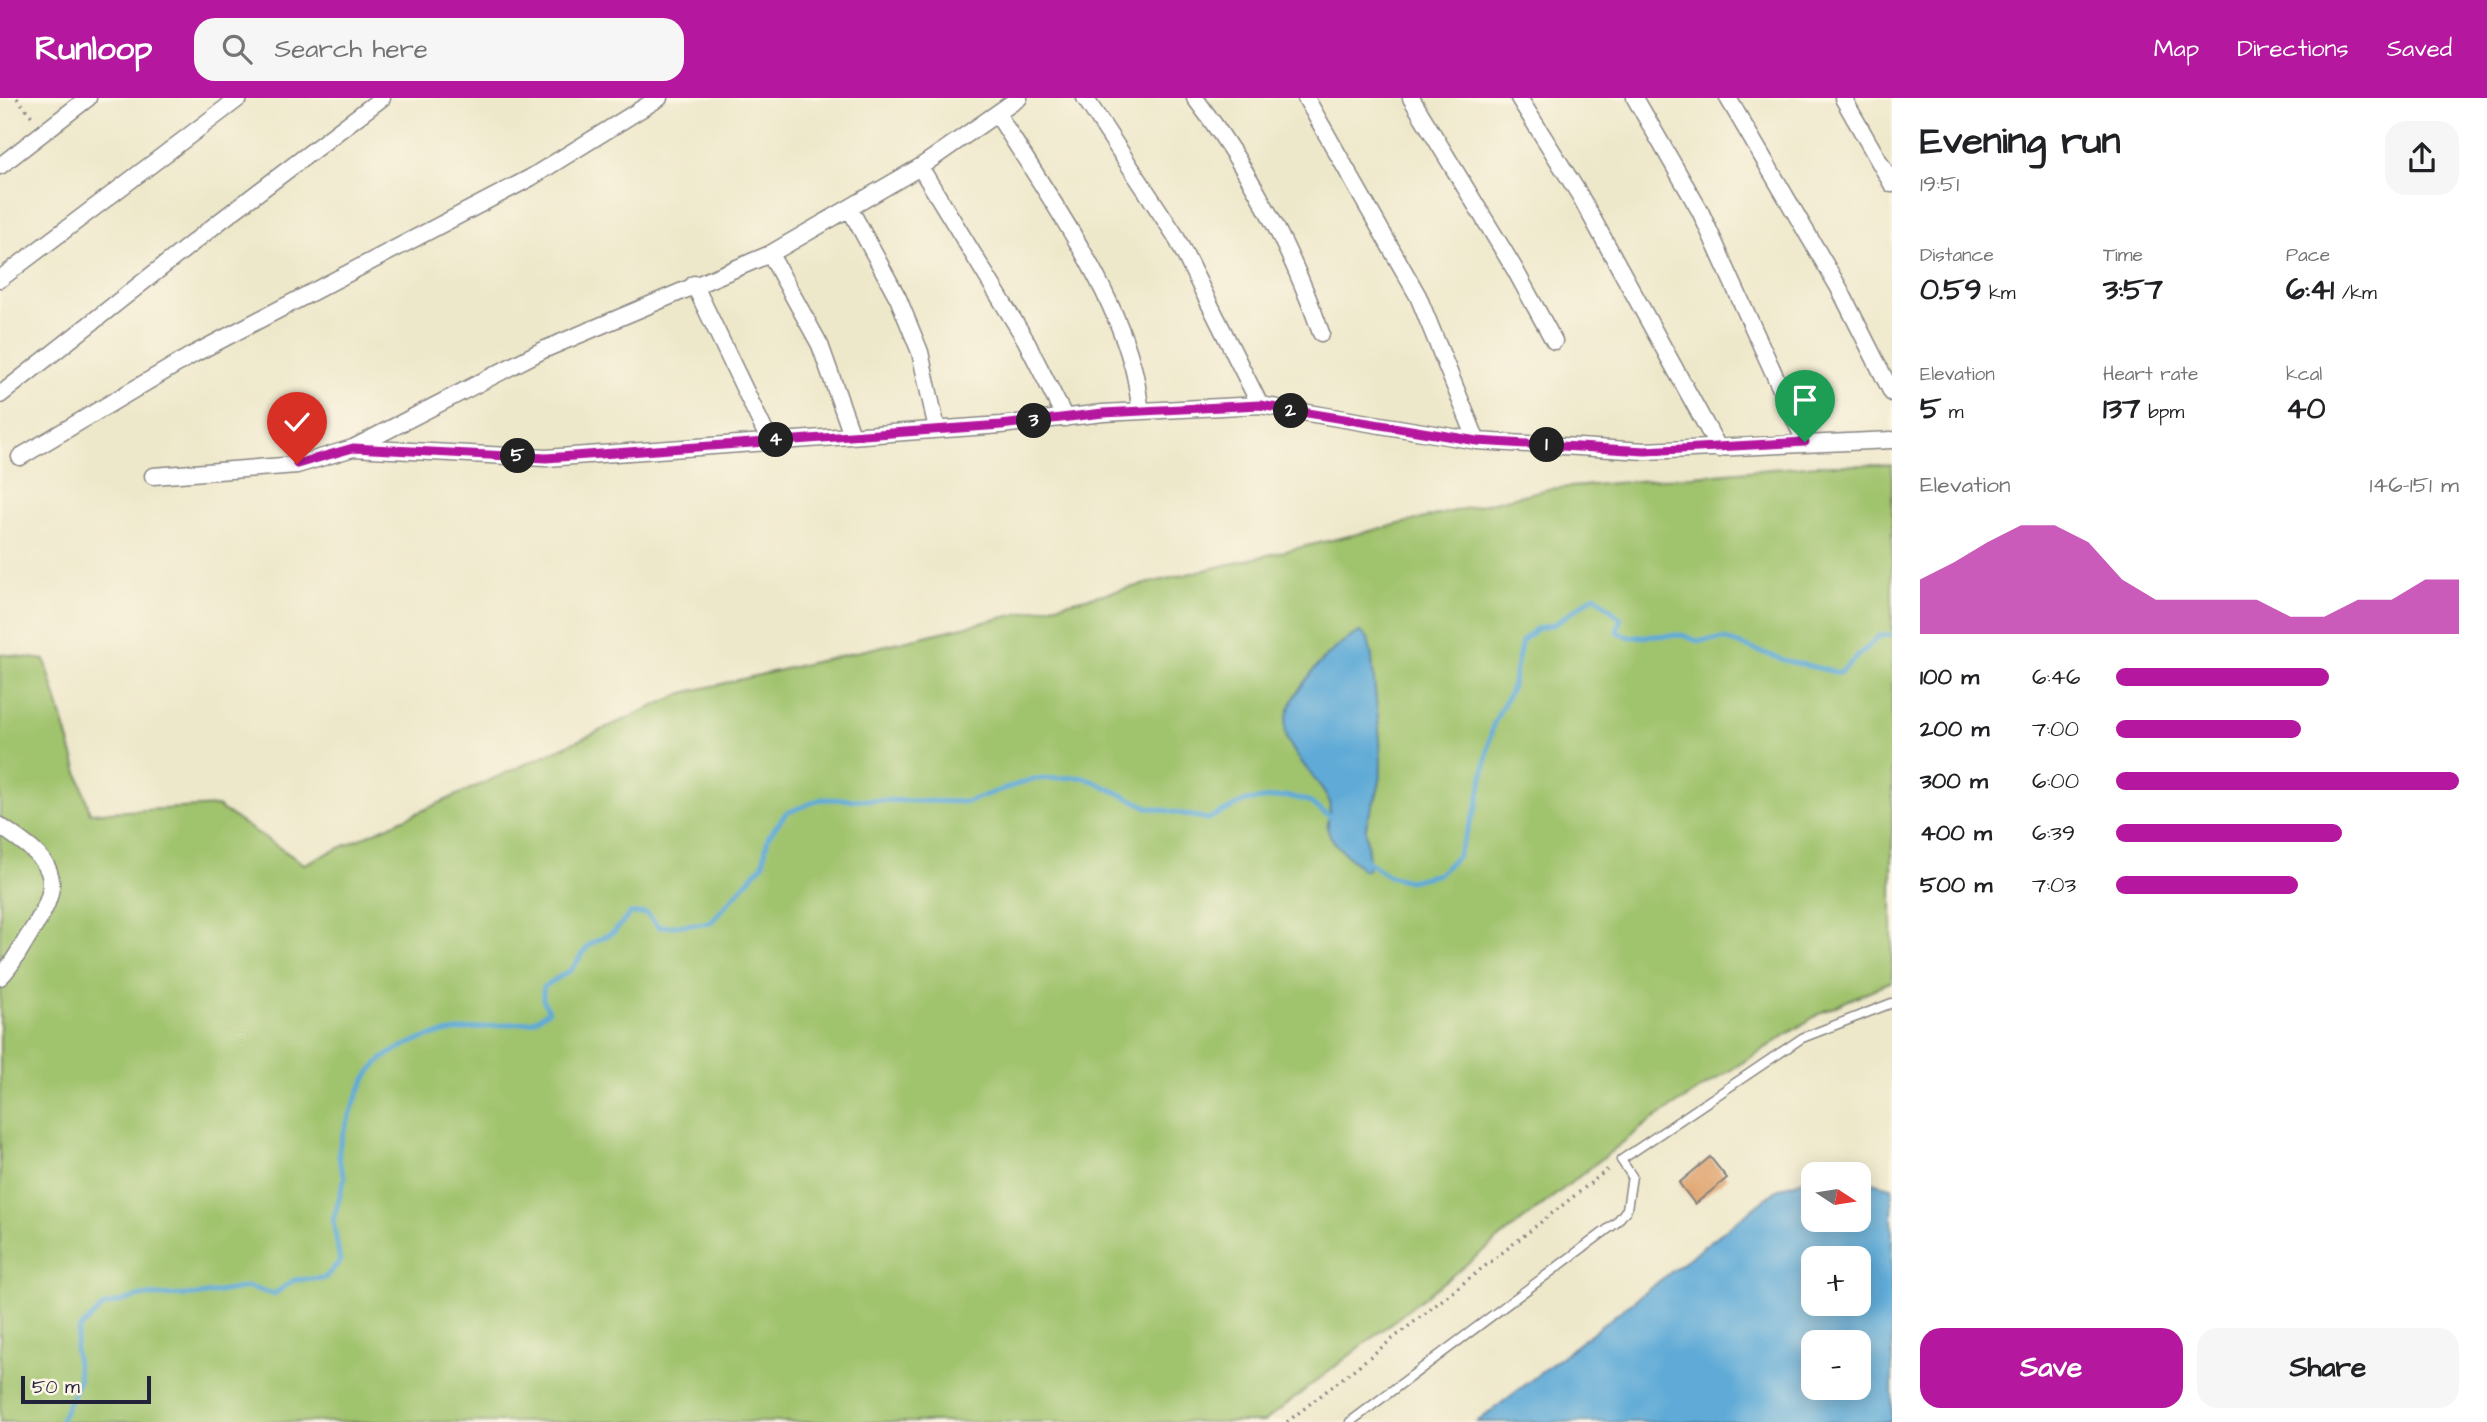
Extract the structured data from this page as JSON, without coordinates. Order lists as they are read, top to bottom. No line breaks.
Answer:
{"scale_bar":"50 m","north":"right","page":{"header":"Runloop","search":"Search here","nav":["Map","Directions","Saved"],"heading":["Evening run","19:51"],"stats":[["Distance","0.59 km"],["Time","3:57"],["Pace","6:41 /km"],["Elevation","5 m"],["Heart rate","137 bpm"],["kcal","40"]],"pins":["2","3","4","1","5"],"chart":["Elevation","146–151 m"],"list":[{"name":"100 m","note":"6:46"},{"name":"200 m","note":"7:00"},{"name":"300 m","note":"6:00"},{"name":"400 m","note":"6:39"},{"name":"500 m","note":"7:03"}],"map_buttons":["+","−"],"buttons":["Save","Share"],"scale":"50 m"}}
